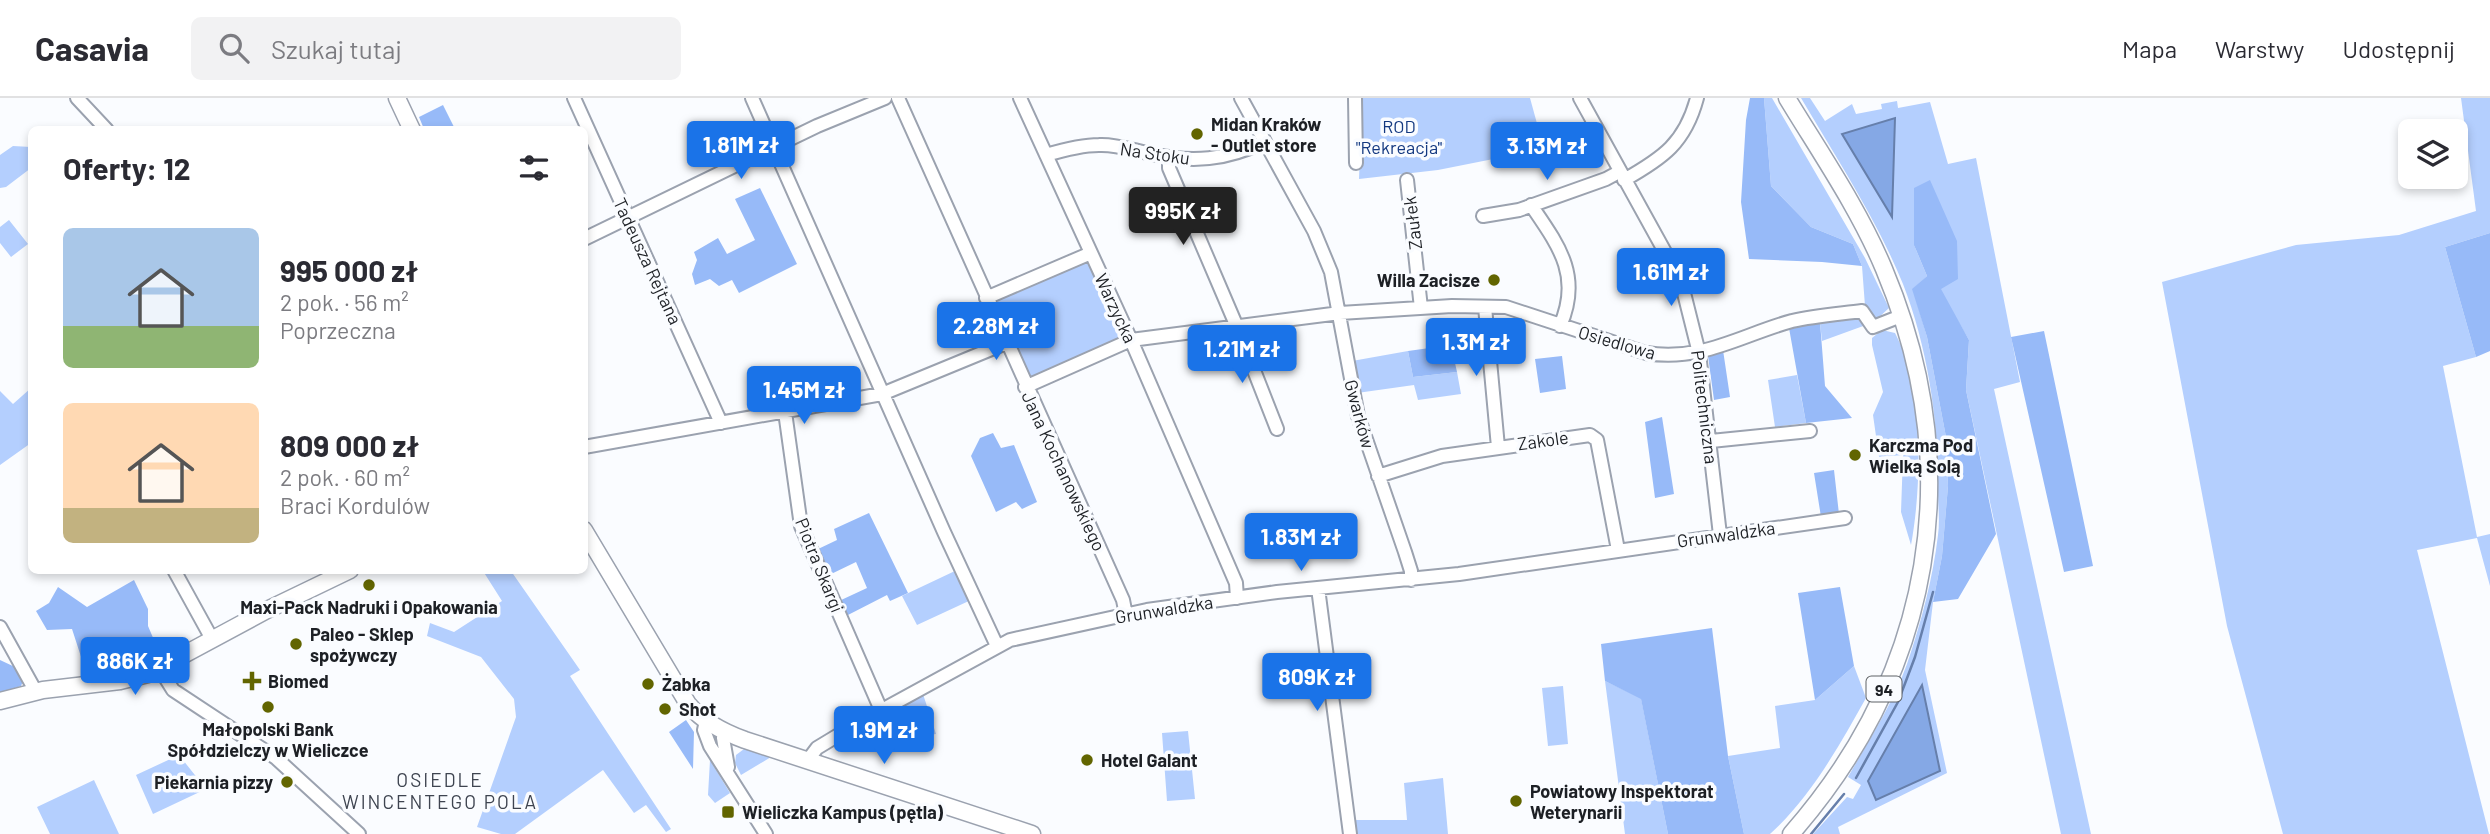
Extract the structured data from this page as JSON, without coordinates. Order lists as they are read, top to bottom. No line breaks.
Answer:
{"streets":{"main road":["94"],"street":["Na Stoku","Zaułek","Tadeusza Rejtana","Warzycka","Osiedlowa","Politechniczna","Gwarków","Zakole","Jana Kochanowskiego","Grunwaldzka","Piotra Skargi"]},"crossings":[["Na Stoku","Warzycka"],["Na Stoku","Gwarków"],["Zaułek","Osiedlowa"],["Warzycka","Osiedlowa"],["Warzycka","Grunwaldzka"],["Osiedlowa","Politechniczna"],["Osiedlowa","Gwarków"],["Osiedlowa","Jana Kochanowskiego"],["Osiedlowa","94"],["Politechniczna","Grunwaldzka"],["Gwarków","Zakole"],["Gwarków","Grunwaldzka"],["Zakole","Grunwaldzka"],["Jana Kochanowskiego","Grunwaldzka"],["Grunwaldzka","Piotra Skargi"]],"districts":["OSIEDLE WINCENTEGO POLA"],"parks":["ROD \"Rekreacja\""],"places":{"other":["Midan Kraków - Outlet store","Willa Zacisze","Karczma Pod Wielką Solą","Maxi-Pack Nadruki i Opakowania","Paleo - Sklep spożywczy","Żabka","Małopolski Bank Spółdzielczy w Wieliczce","Shot","Hotel Galant","Piekarnia pizzy","Powiatowy Inspektorat Weterynarii"],"health":["Biomed"],"transit":["Wieliczka Kampus (pętla)"]},"page":{"header":"Casavia","search":"Szukaj tutaj","nav":["Mapa","Warstwy","Udostępnij"],"price":["1.81M zł","3.13M zł","995K zł","1.61M zł","2.28M zł","1.3M zł","1.21M zł","1.45M zł","1.83M zł","886K zł","809K zł","1.9M zł"],"heading":"Oferty: 12","list":[{"name":"995 000 zł","note":"2 pok. · 56 m² · Poprzeczna"},{"name":"809 000 zł","note":"2 pok. · 60 m² · Braci Kordulów"}]}}
